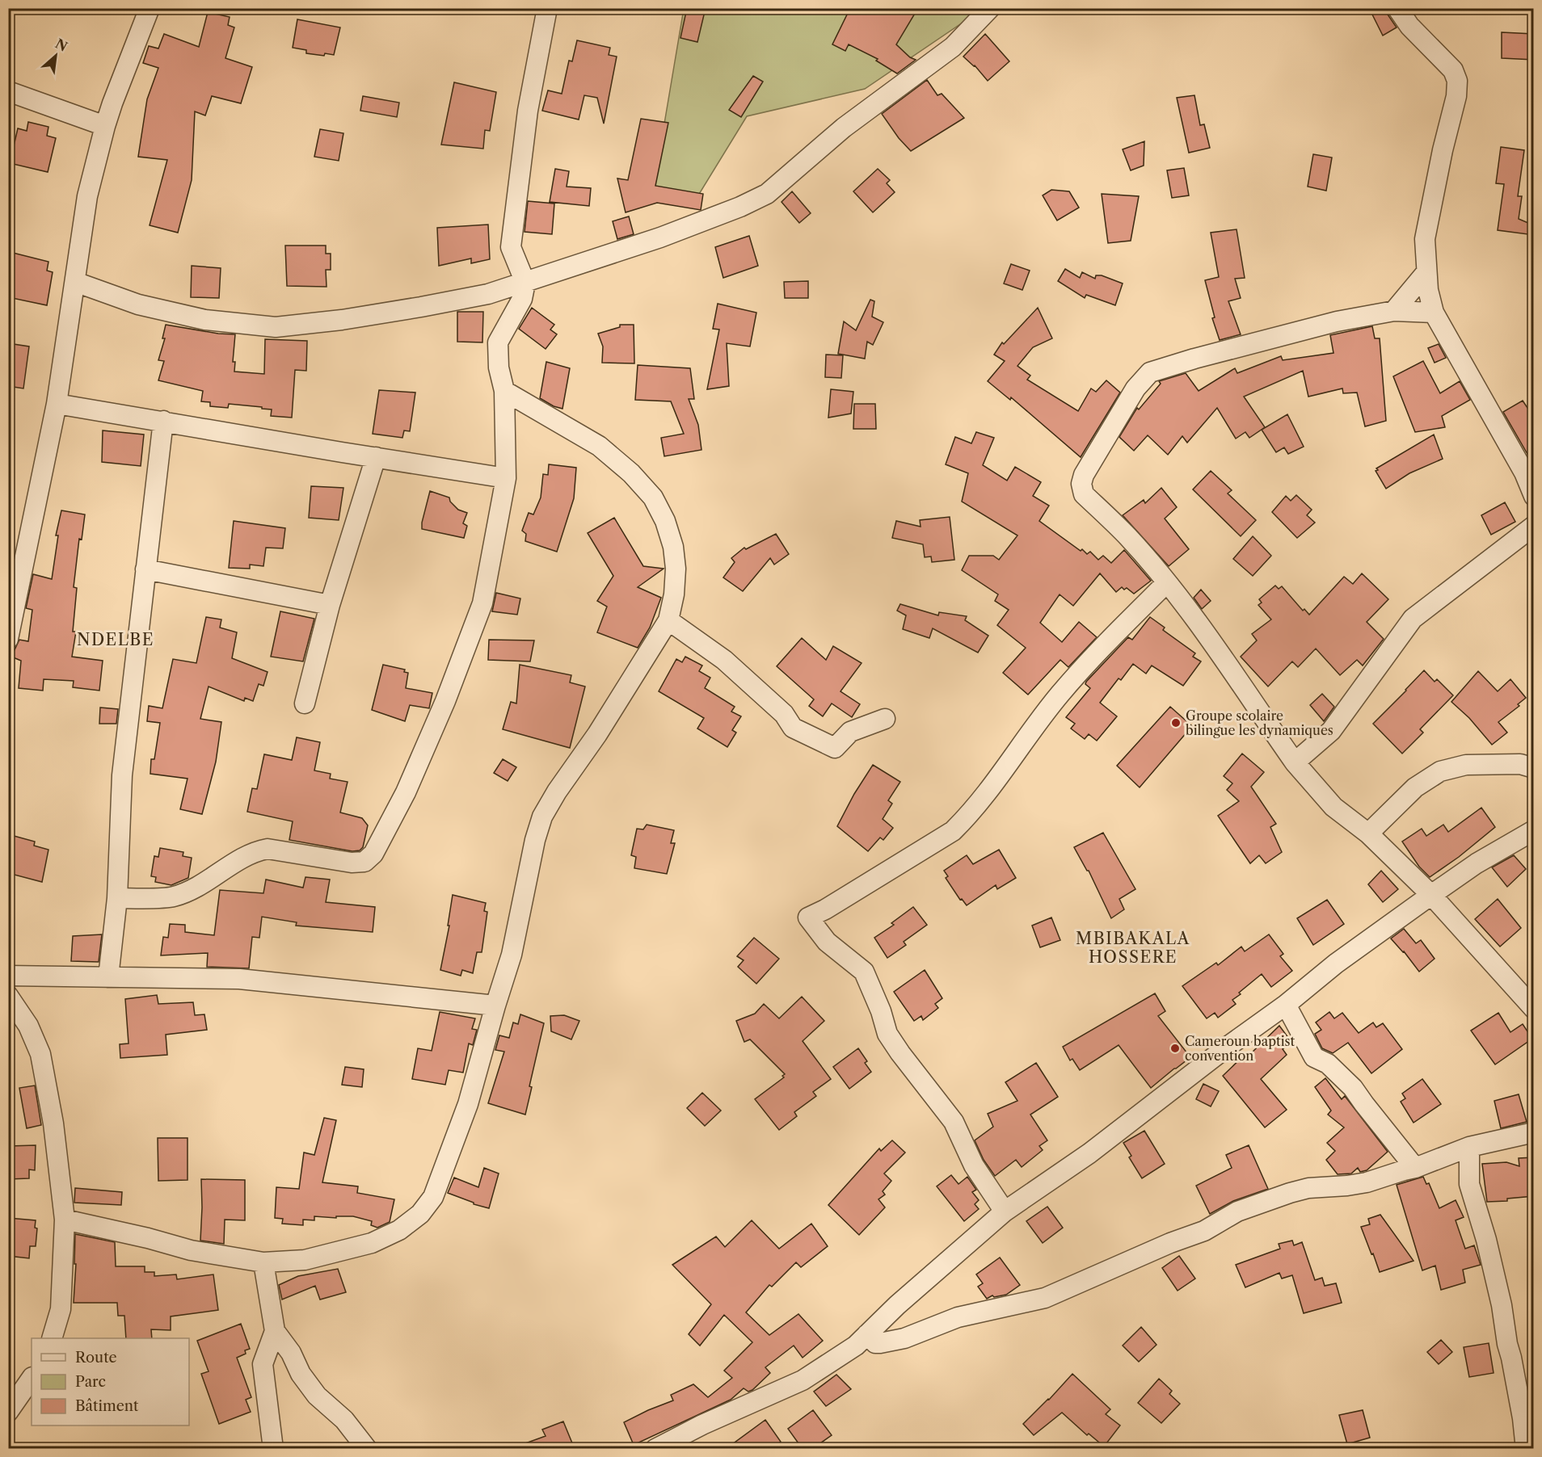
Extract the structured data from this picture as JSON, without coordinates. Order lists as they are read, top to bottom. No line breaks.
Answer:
{"districts":["NDELBE","MBIBAKALA HOSSERE"],"places":["Groupe scolaire bilingue les dynamiques","Cameroun baptist convention"],"legend":["Route","Parc","Bâtiment"],"north":"top right"}
